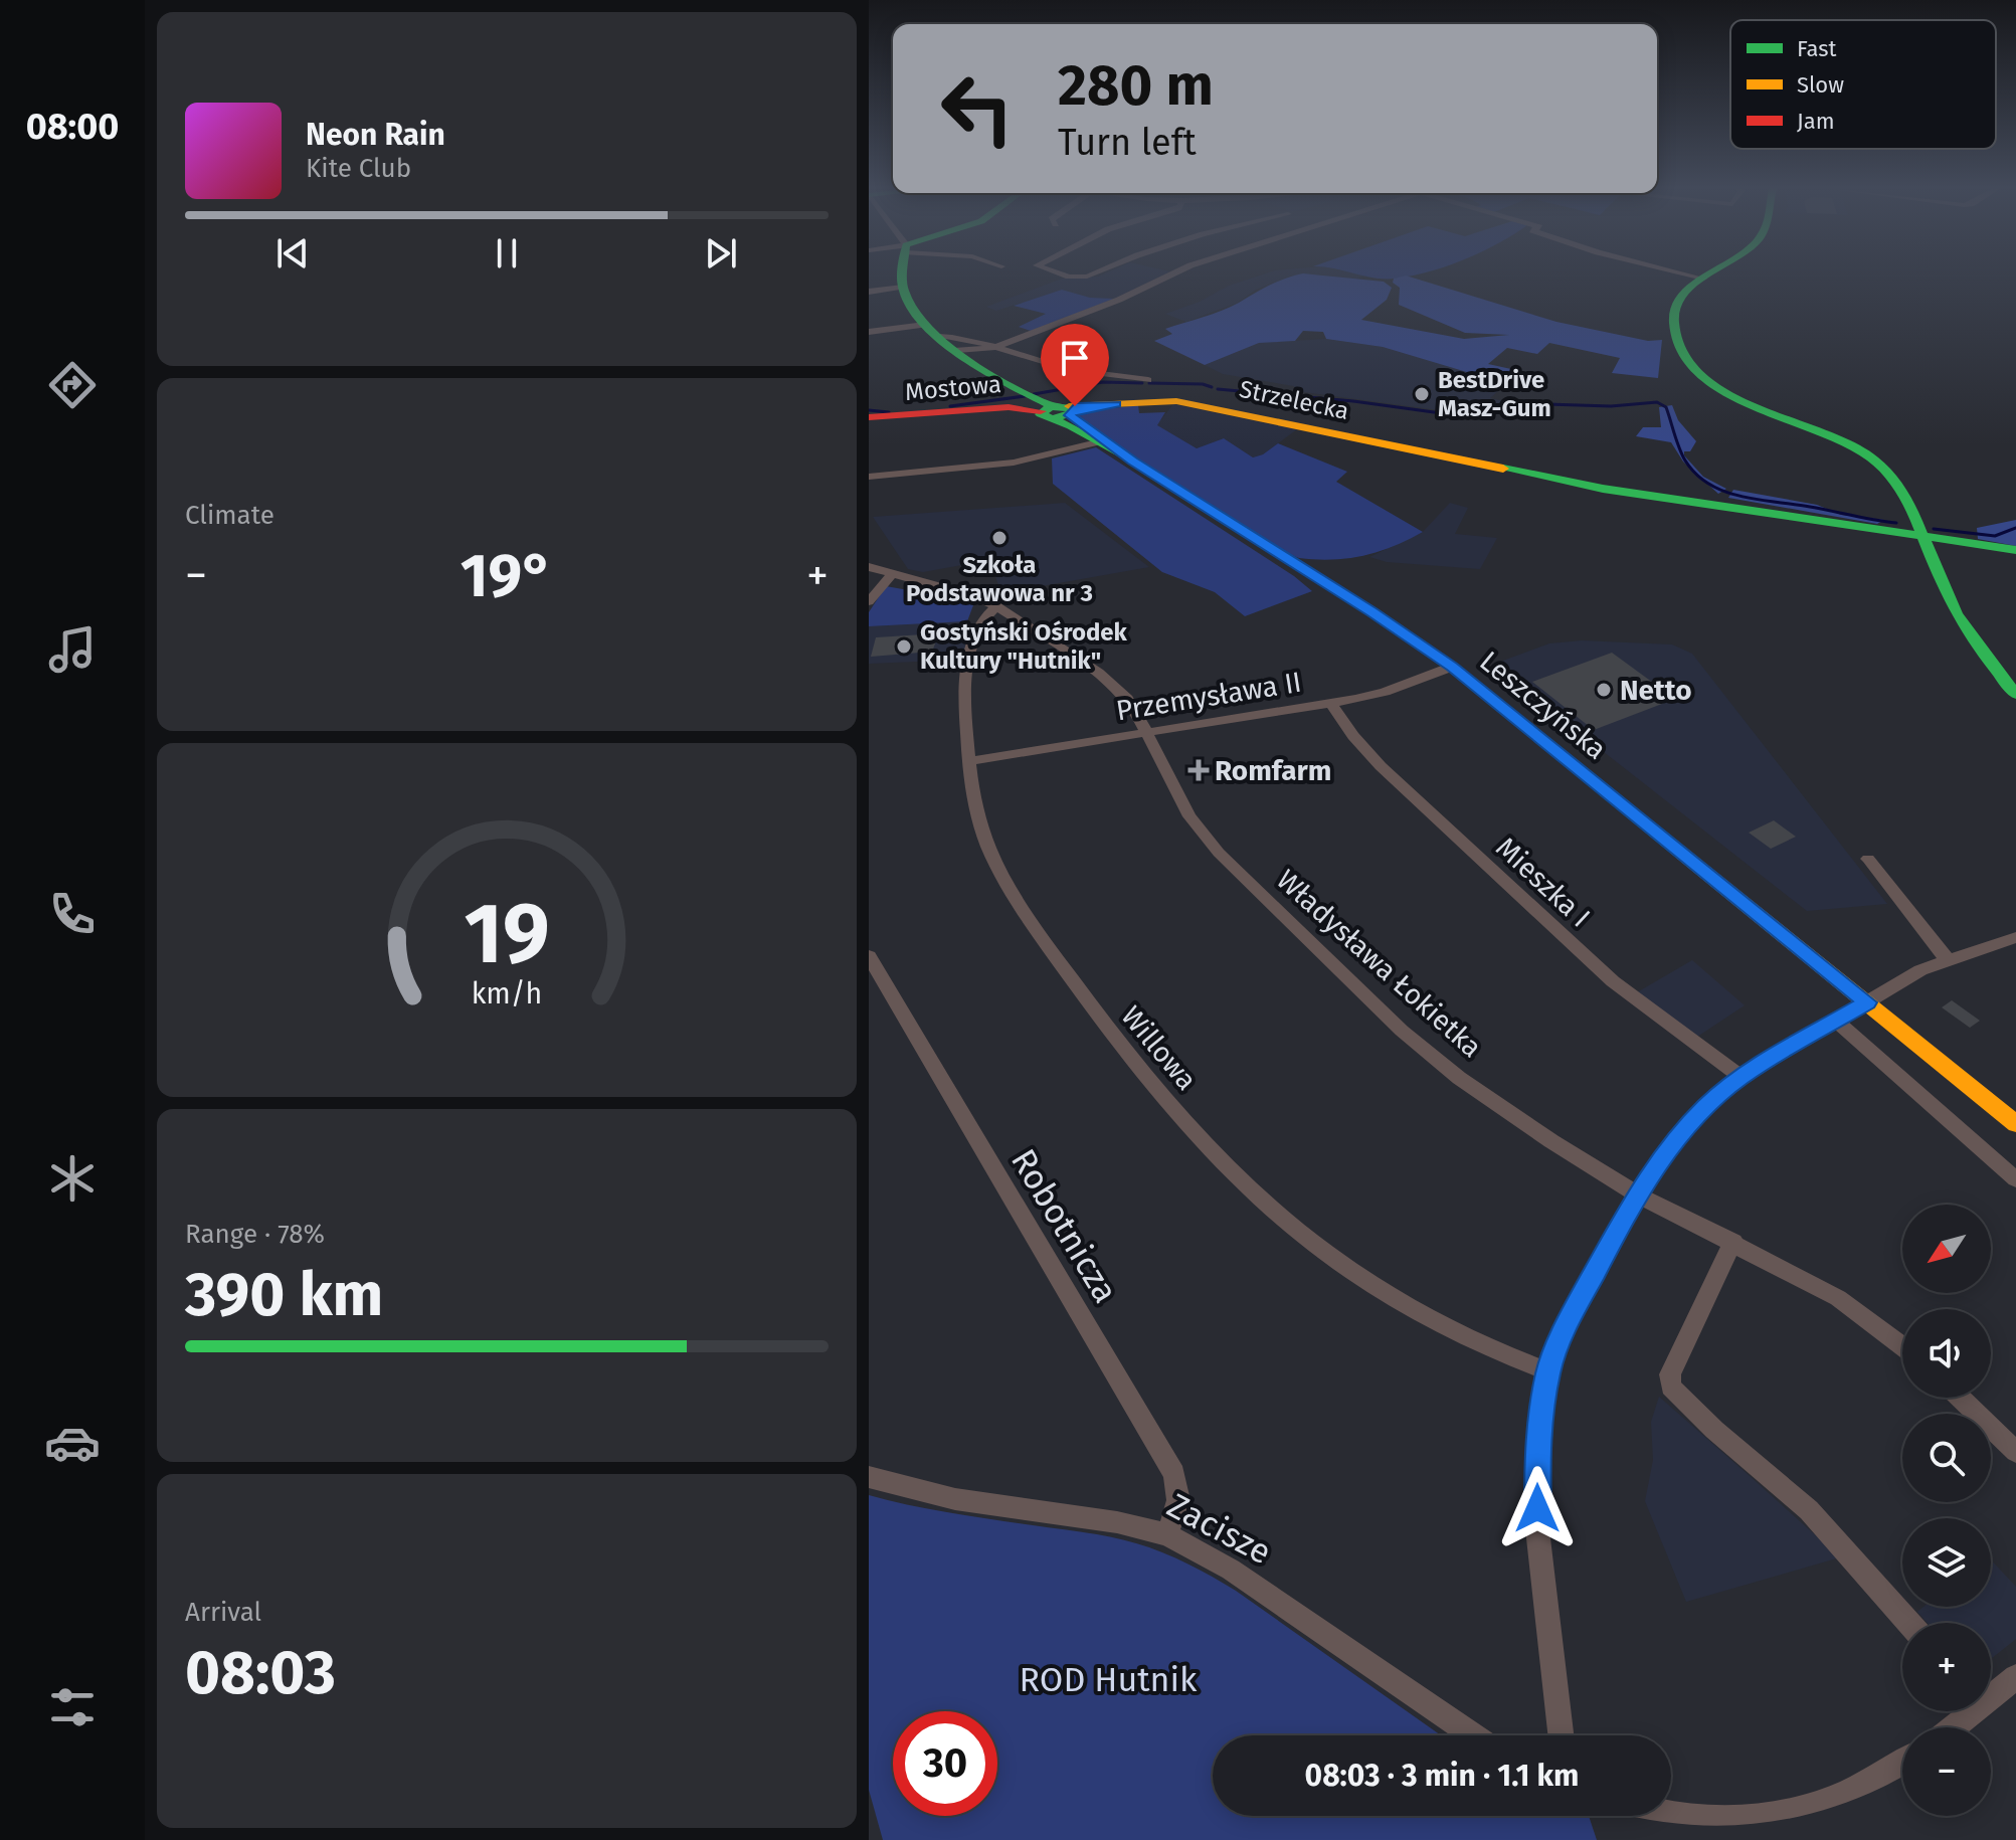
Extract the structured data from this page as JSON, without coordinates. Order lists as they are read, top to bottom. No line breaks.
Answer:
{"streets":{"street":["Mostowa","Strzelecka","Przemysława II","Leszczyńska","Mieszka I","Władysława Łokietka","Willowa","Robotnicza","Zacisze"]},"crossings":[["Mostowa","Strzelecka"],["Mostowa","Leszczyńska"],["Strzelecka","Leszczyńska"],["Przemysława II","Leszczyńska"],["Przemysława II","Mieszka I"],["Przemysława II","Władysława Łokietka"],["Przemysława II","Willowa"],["Władysława Łokietka","Willowa"],["Robotnicza","Zacisze"]],"parks":["ROD Hutnik"],"places":{"other":["BestDrive Masz-Gum","Szkoła Podstawowa nr 3","Gostyński Ośrodek Kultury \"Hutnik\"","Netto"],"health":["Romfarm"]},"legend":["Fast","Slow","Jam"],"north":"bottom left","page":{"tabs":"08:00","turn":["280 m","Turn left"],"song":["Neon Rain","Kite Club"],"tile":["Climate",["Range · 78%","390 km"],["Arrival","08:03"]],"heat":["−","19°","+"],"map_buttons":["+","−"],"limit":"30","trip":"08:03 · 3 min · 1.1 km","gauge":["19","km/h"]}}
